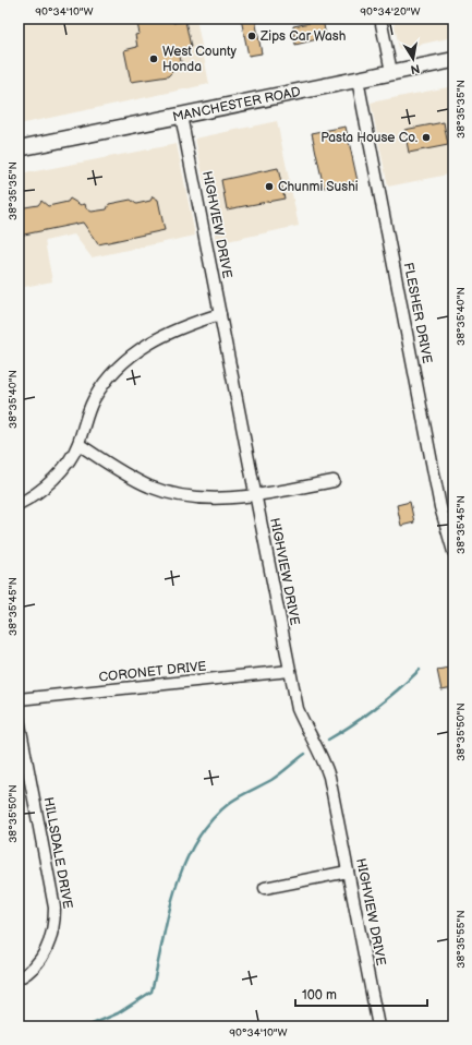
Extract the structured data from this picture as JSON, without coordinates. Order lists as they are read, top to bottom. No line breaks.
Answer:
{"streets":{"highway":["MANCHESTER ROAD"],"street":["HIGHVIEW DRIVE","FLESHER DRIVE","CORONET DRIVE","HILLSDALE DRIVE"]},"crossings":[["MANCHESTER ROAD","HIGHVIEW DRIVE"],["MANCHESTER ROAD","FLESHER DRIVE"],["HIGHVIEW DRIVE","CORONET DRIVE"]],"places":["Zips Car Wash","West County Honda","Pasta House Co.","Chunmi Sushi"],"scale_bar":"100 m","north":"bottom","coordinates":["90°34'10\"W","90°34'20\"W","38°35'35\"N","38°35'40\"N","38°35'45\"N","38°35'50\"N","38°35'55\"N"]}
